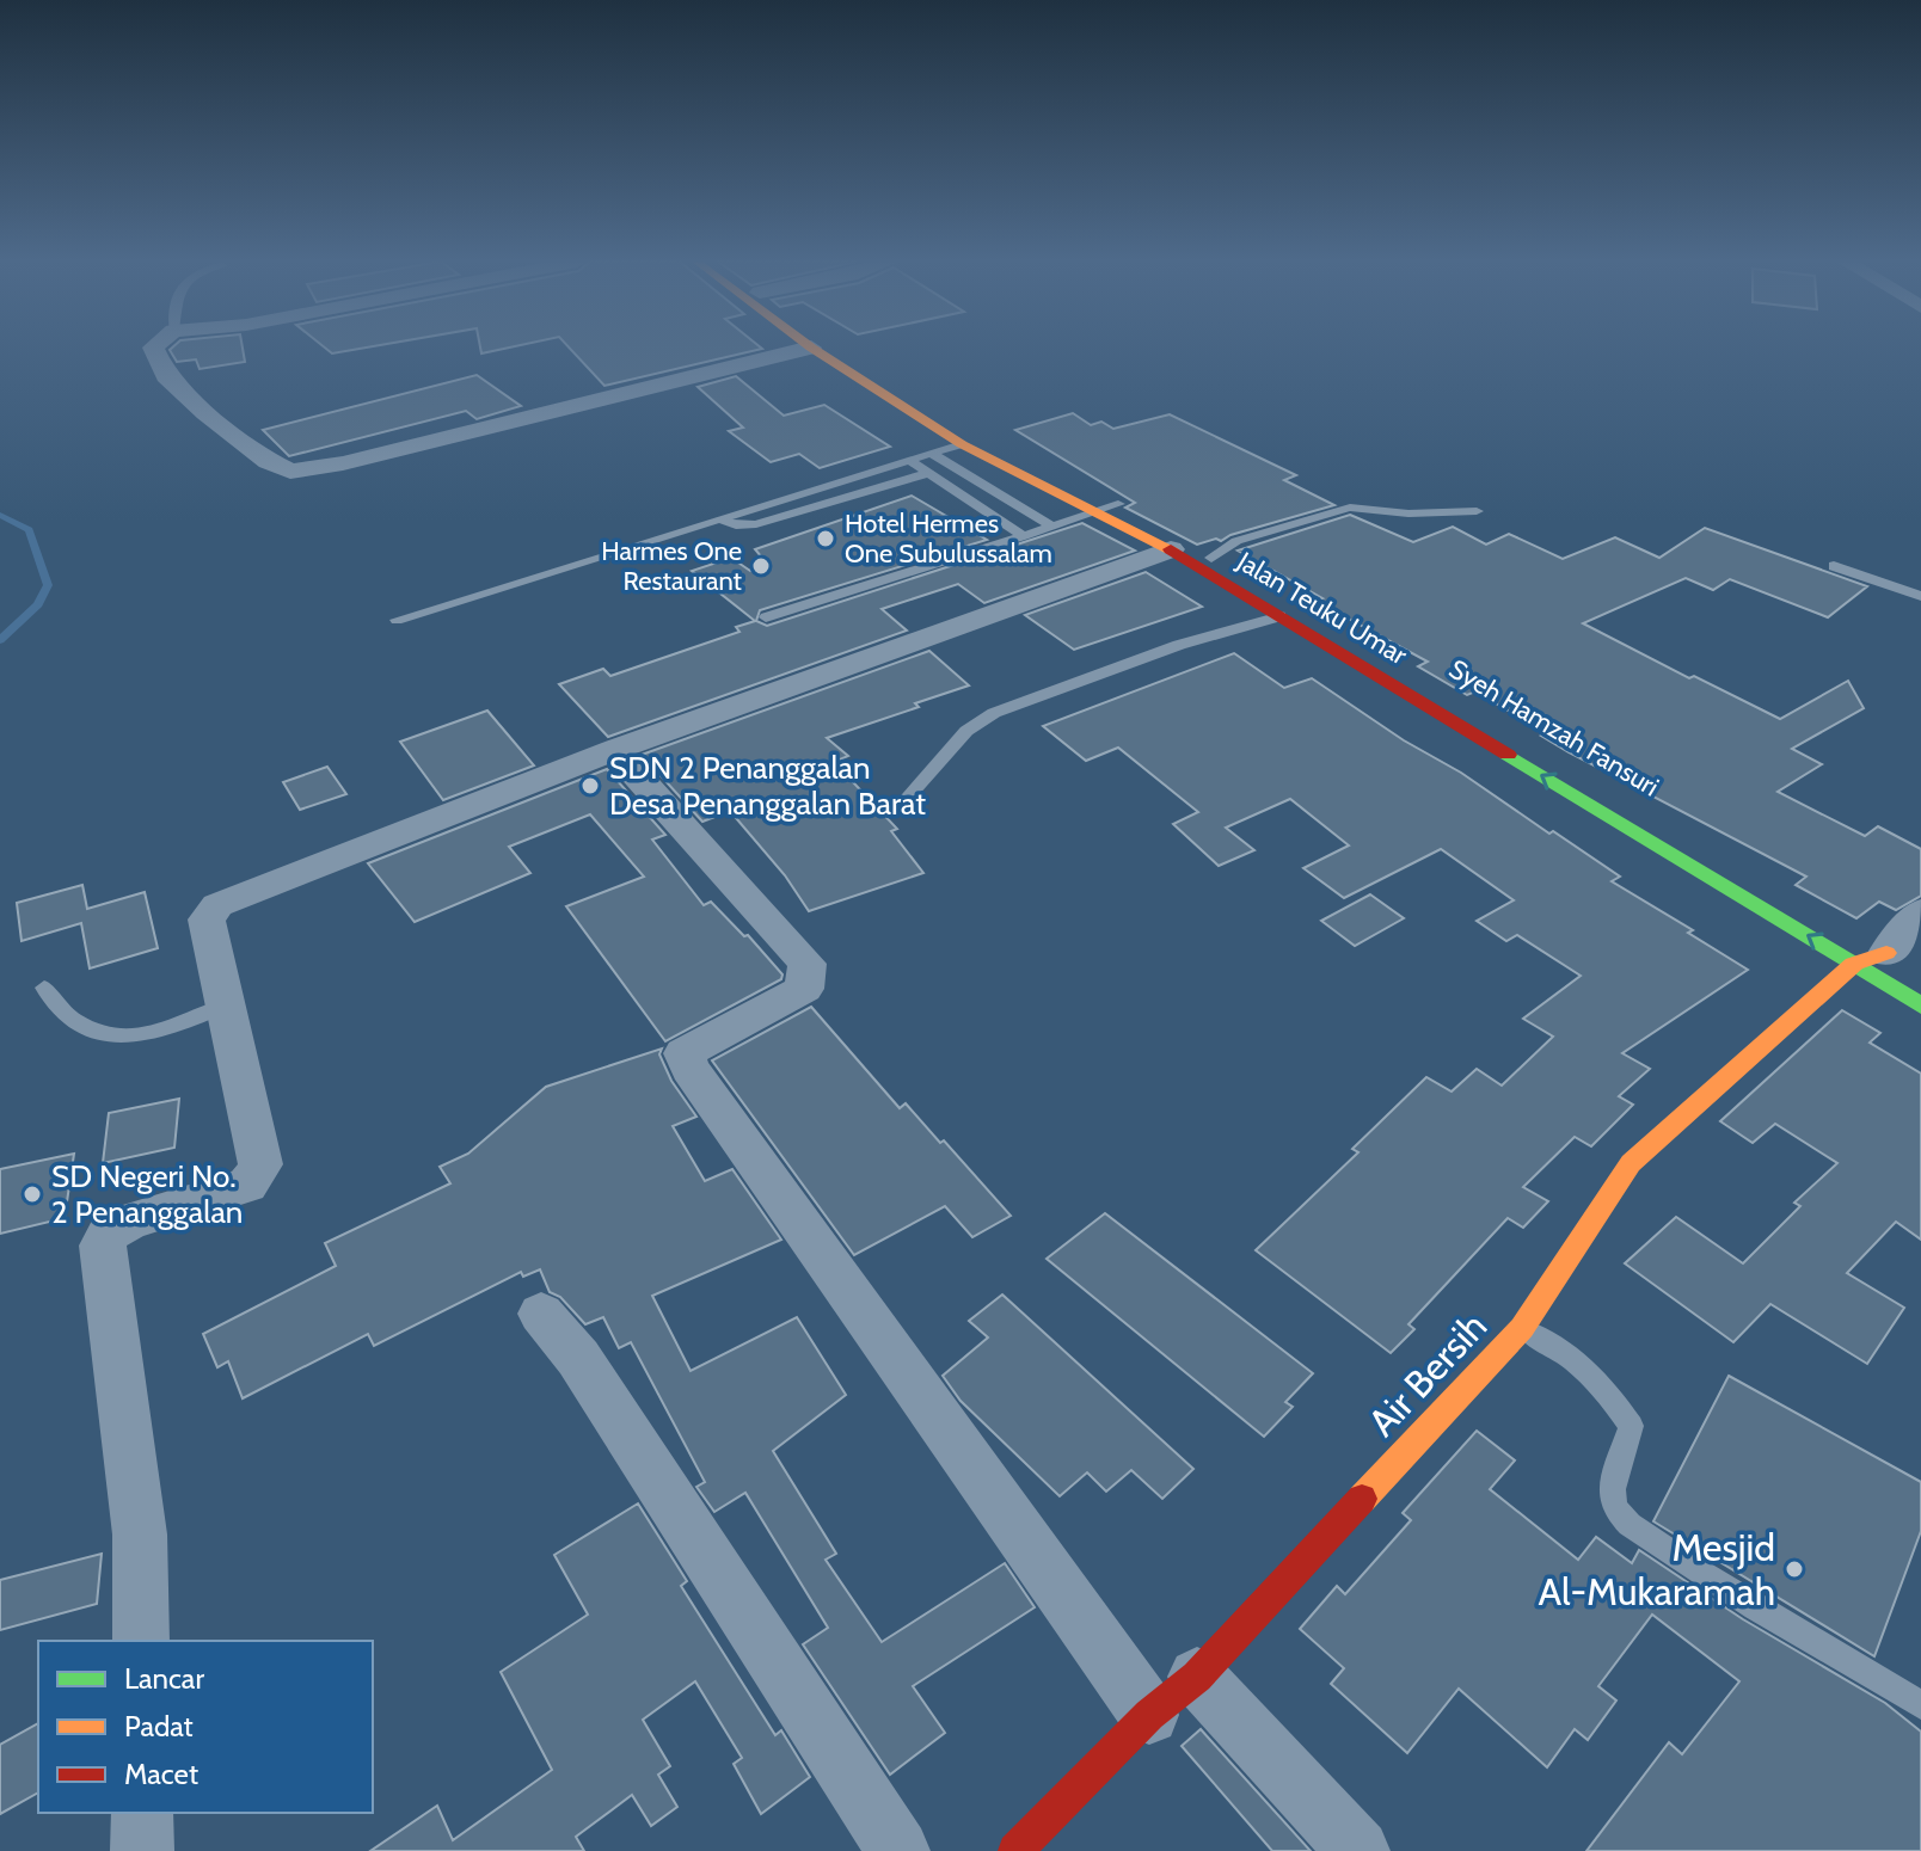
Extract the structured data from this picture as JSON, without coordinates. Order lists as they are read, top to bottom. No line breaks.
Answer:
{"streets":{"main road":["Jalan Teuku Umar","Syeh Hamzah Fansuri","Air Bersih"]},"crossings":[["Jalan Teuku Umar","Air Bersih"]],"one_way":["Jalan Teuku Umar"],"places":["Hotel Hermes One Subulussalam","Harmes One Restaurant","SDN 2 Penanggalan Desa Penanggalan Barat","SD Negeri No. 2 Penanggalan","Mesjid Al-Mukaramah"],"legend":["Lancar","Padat","Macet"]}
